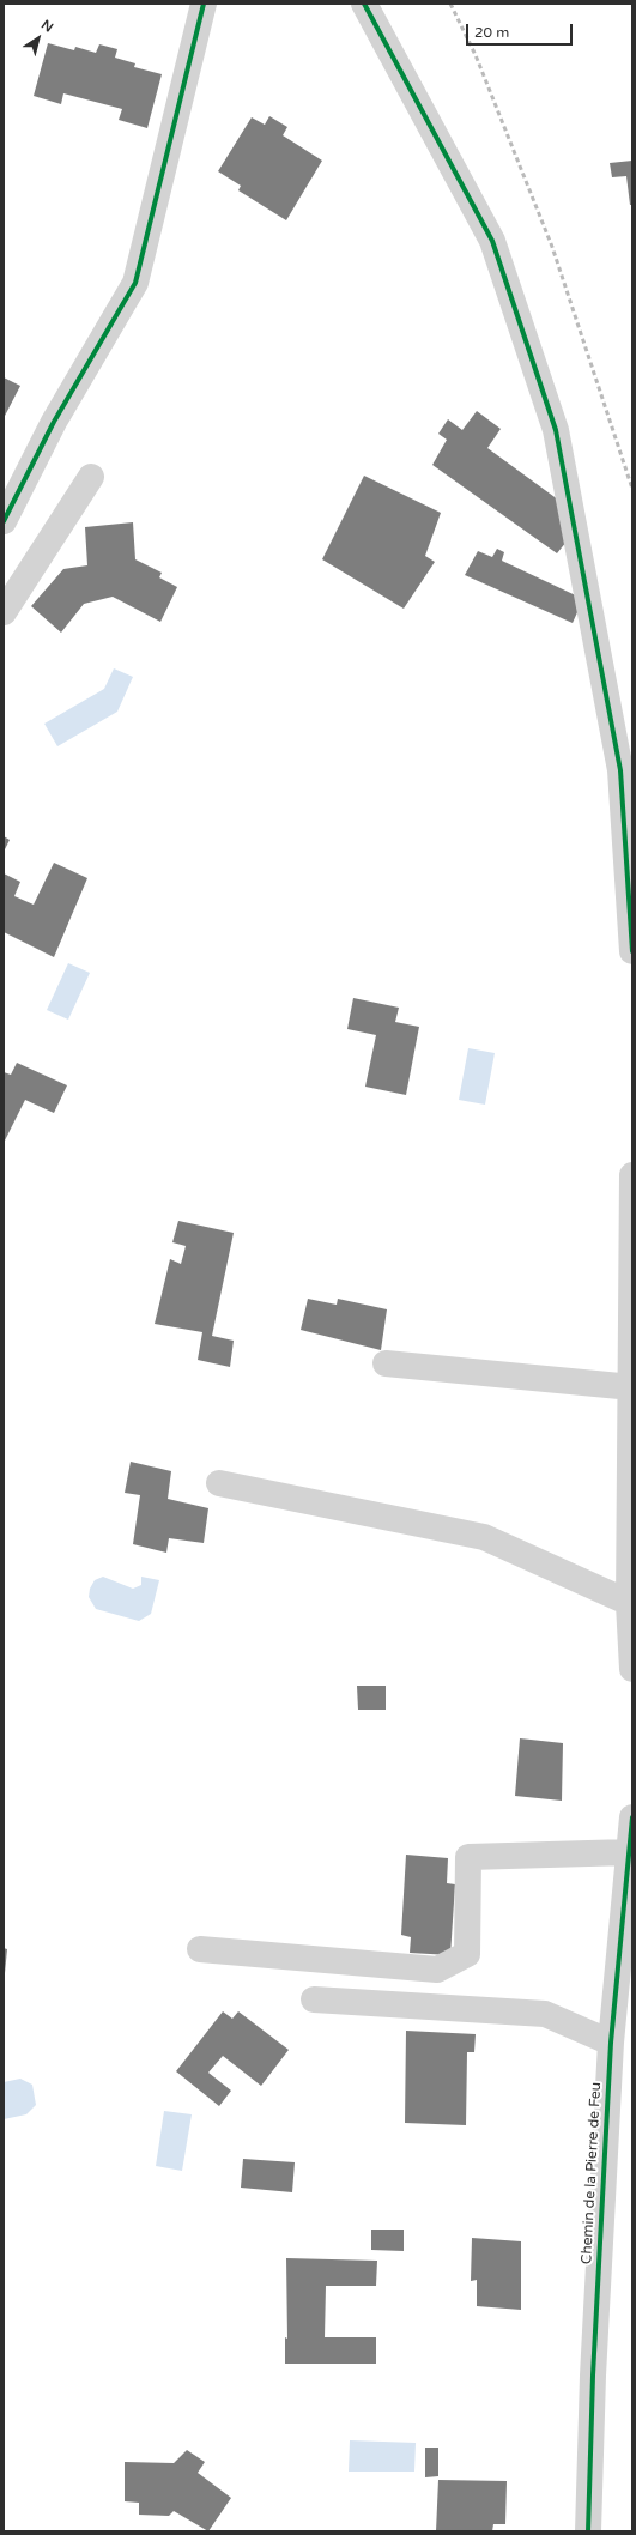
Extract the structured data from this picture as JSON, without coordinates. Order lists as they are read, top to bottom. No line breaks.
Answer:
{"streets":{"street":["Chemin de la Pierre de Feu"]},"scale_bar":"20 m","north":"top right"}
